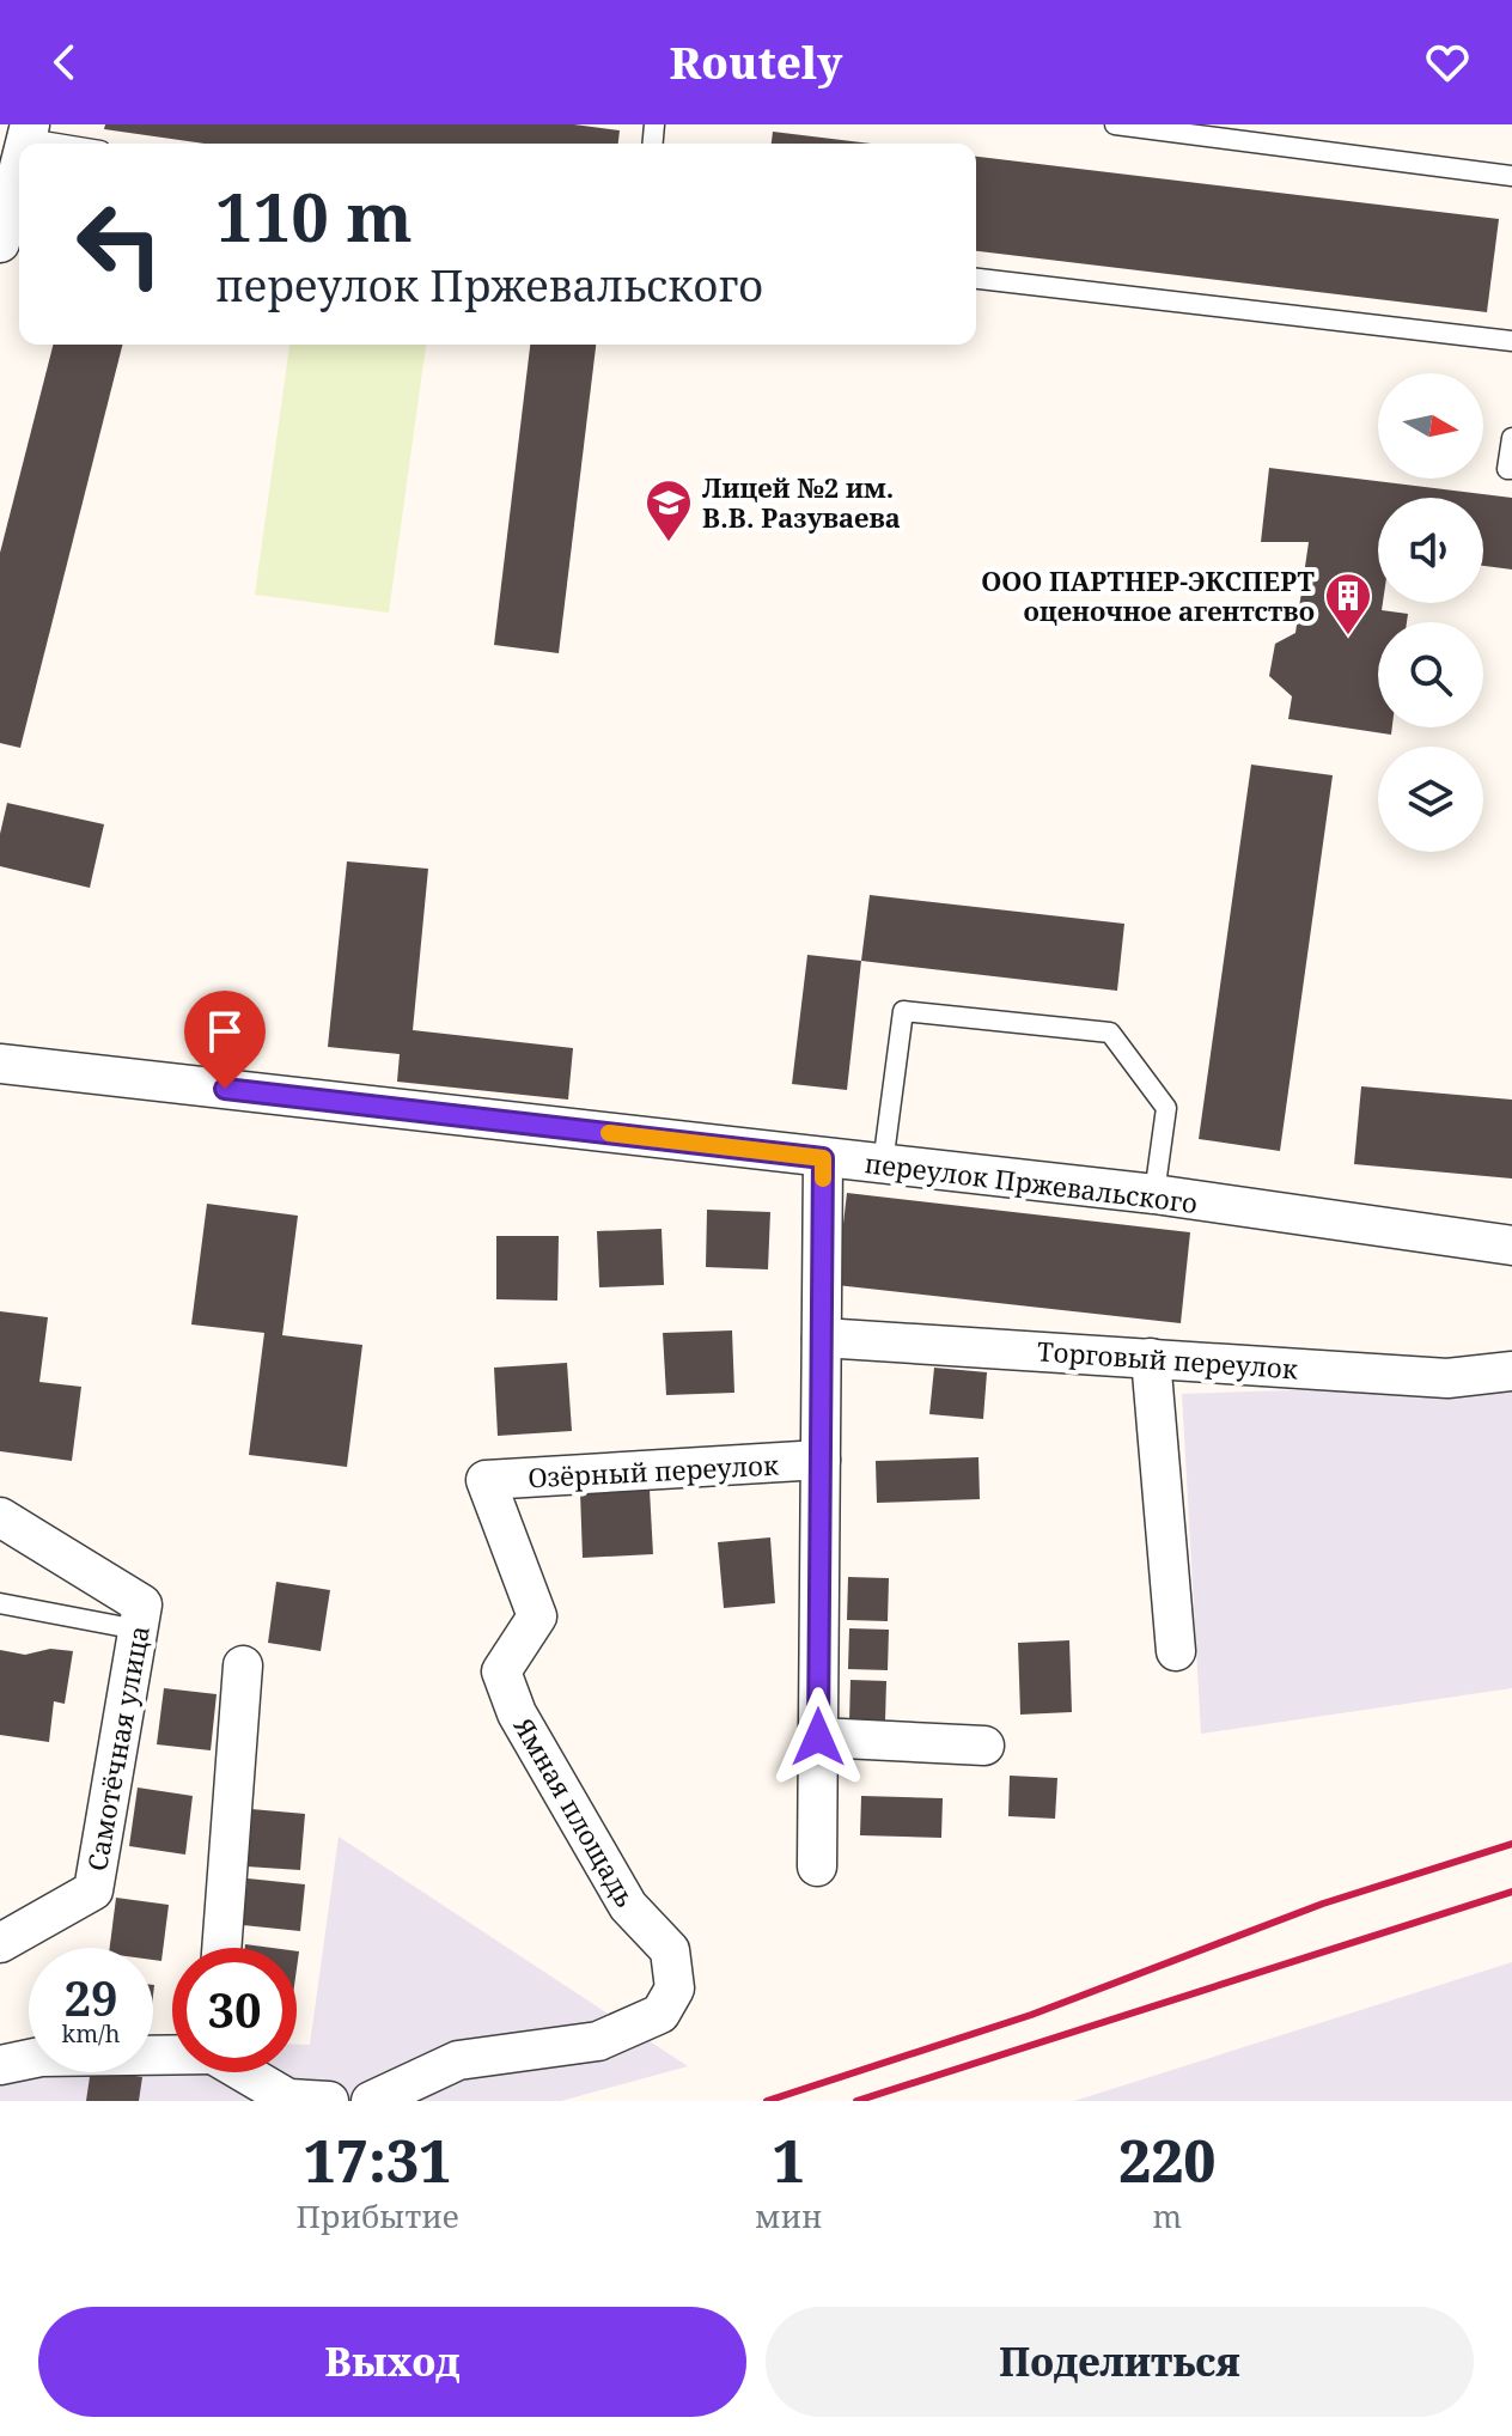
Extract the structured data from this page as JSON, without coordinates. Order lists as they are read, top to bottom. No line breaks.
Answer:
{"streets":{"street":["переулок Пржевальского","Торговый переулок","Озёрный переулок","Самотёчная улица","Ямная площадь"]},"crossings":[["Озёрный переулок","Ямная площадь"]],"places":{"school or university":["Лицей №2 им. В.В. Разуваева"],"building":["ООО ПАРТНЕР-ЭКСПЕРТ оценочное агентство"]},"north":"right","page":{"header":"Routely","turn":["110 m","переулок Пржевальского"],"speed":"29 km/h","limit":"30","eta":["17:31","Прибытие","1","мин","220","m"],"buttons":["Выход","Поделиться"]}}
